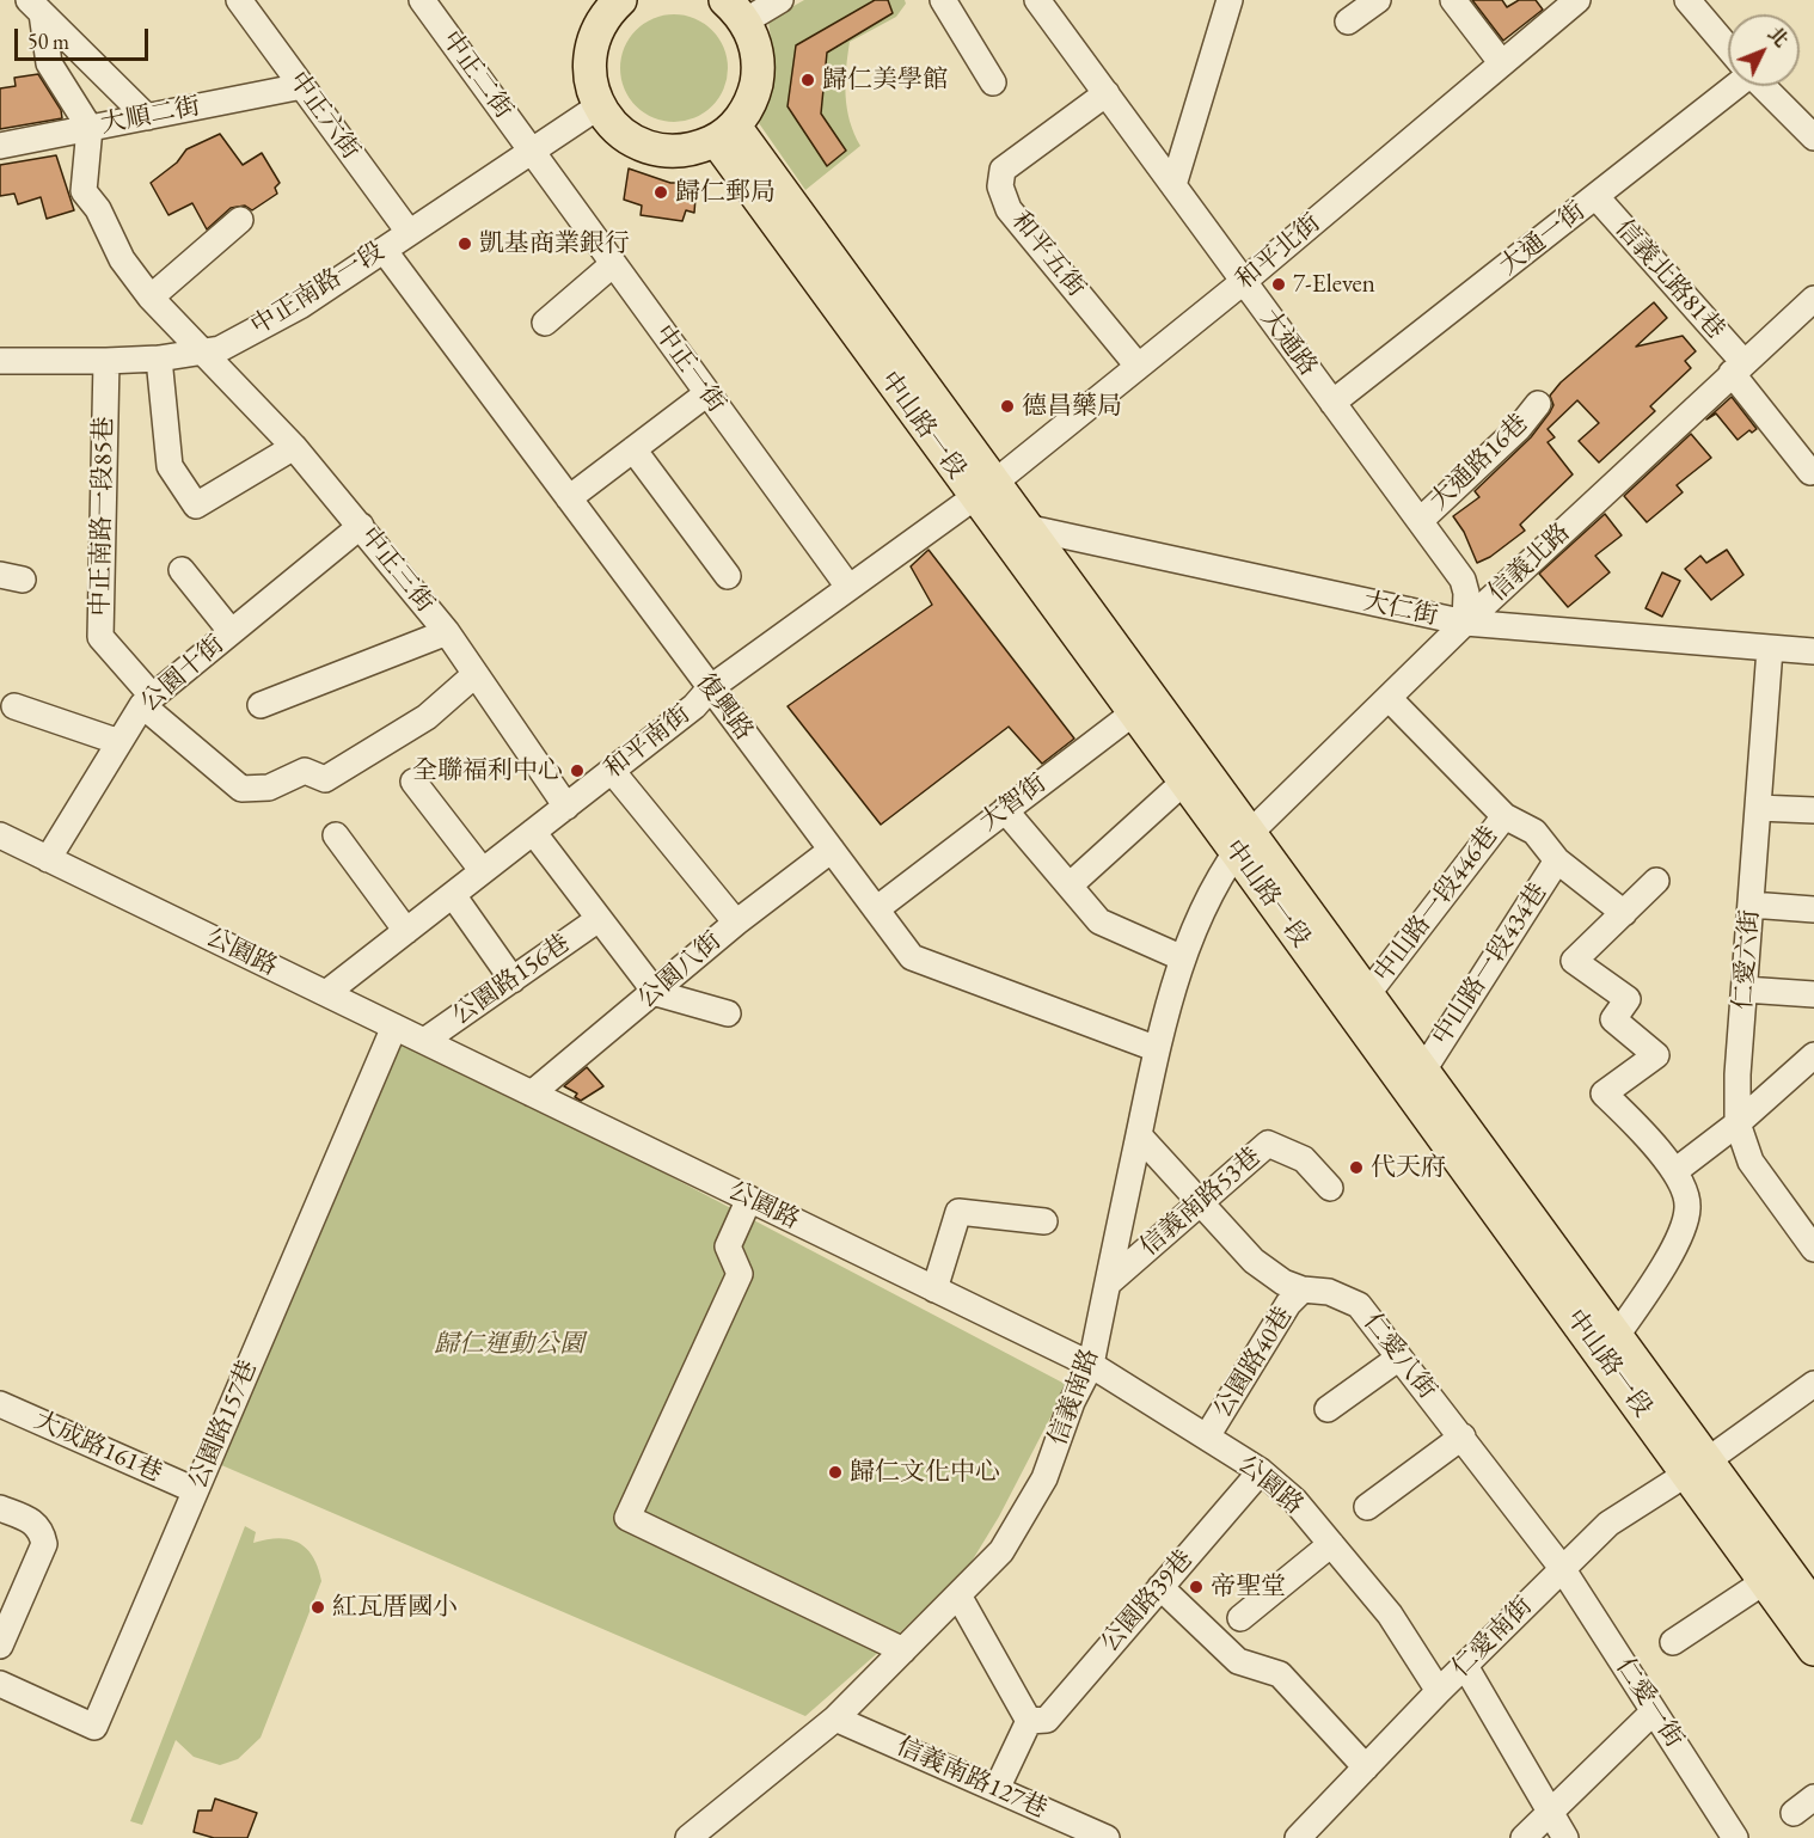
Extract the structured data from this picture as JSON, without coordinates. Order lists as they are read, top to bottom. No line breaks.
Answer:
{"streets":{"main road":["中山路一段"],"street":["中正二街","大順二街","中正六街","大通一街","和平北街","和平五街","信義北路81巷","中正南路一段","大通路","中正一街","大通路16巷","中正南路一段85巷","信義北路","中正三街","大仁街","公園十街","復興路","和平南街","大智街","中山路一段446巷","公園路","仁愛六街","中山路一段434巷","公園八街","公園路156巷","信義南路53巷","仁愛八街","公園路40巷","信義南路","公園路157巷","大成路161巷","公園路39巷","仁愛南街","仁愛一街","信義南路127巷"]},"crossings":[["中正二街","中正南路一段"],["中正二街","中正一街"],["大順二街","中正六街"],["大順二街","中正三街"],["中正六街","中正南路一段"],["大通一街","信義北路81巷"],["大通一街","大通路"],["和平北街","和平五街"],["和平北街","大通路"],["和平北街","中山路一段"],["和平北街","和平南街"],["和平五街","大通路"],["信義北路81巷","信義北路"],["中正南路一段","中正一街"],["中正南路一段","中正南路一段85巷"],["中正南路一段","中正三街"],["中正南路一段","復興路"],["大通路","大通路16巷"],["大通路","信義北路"],["大通路","大仁街"],["中正一街","和平南街"],["中山路一段","信義北路"],["中山路一段","大仁街"],["中山路一段","和平南街"],["中山路一段","大智街"],["中山路一段","中山路一段446巷"],["中山路一段","中山路一段434巷"],["中山路一段","信義南路"],["中山路一段","仁愛南街"],["中正南路一段85巷","中正三街"],["中正南路一段85巷","公園十街"],["信義北路","大仁街"],["信義北路","信義南路"],["中正三街","公園十街"],["中正三街","和平南街"],["大仁街","仁愛六街"],["公園十街","公園路"],["復興路","和平南街"],["復興路","大智街"],["復興路","公園八街"],["復興路","信義南路"],["和平南街","公園路"],["公園路","公園八街"],["公園路","公園路156巷"],["公園路","公園路40巷"],["公園路","信義南路"],["公園路","公園路157巷"],["公園路","公園路39巷"],["公園路","仁愛南街"],["信義南路53巷","仁愛八街"],["信義南路53巷","信義南路"],["仁愛八街","公園路40巷"],["仁愛八街","信義南路"],["仁愛八街","仁愛南街"],["仁愛八街","仁愛一街"],["信義南路","信義南路127巷"],["公園路157巷","大成路161巷"],["仁愛南街","仁愛一街"]],"parks":["歸仁運動公園"],"places":["歸仁美學館","歸仁郵局","凱基商業銀行","7-Eleven","德昌藥局","全聯福利中心","代天府","歸仁文化中心","帝聖堂","紅瓦厝國小"],"scale_bar":"50 m","north":"top right"}
